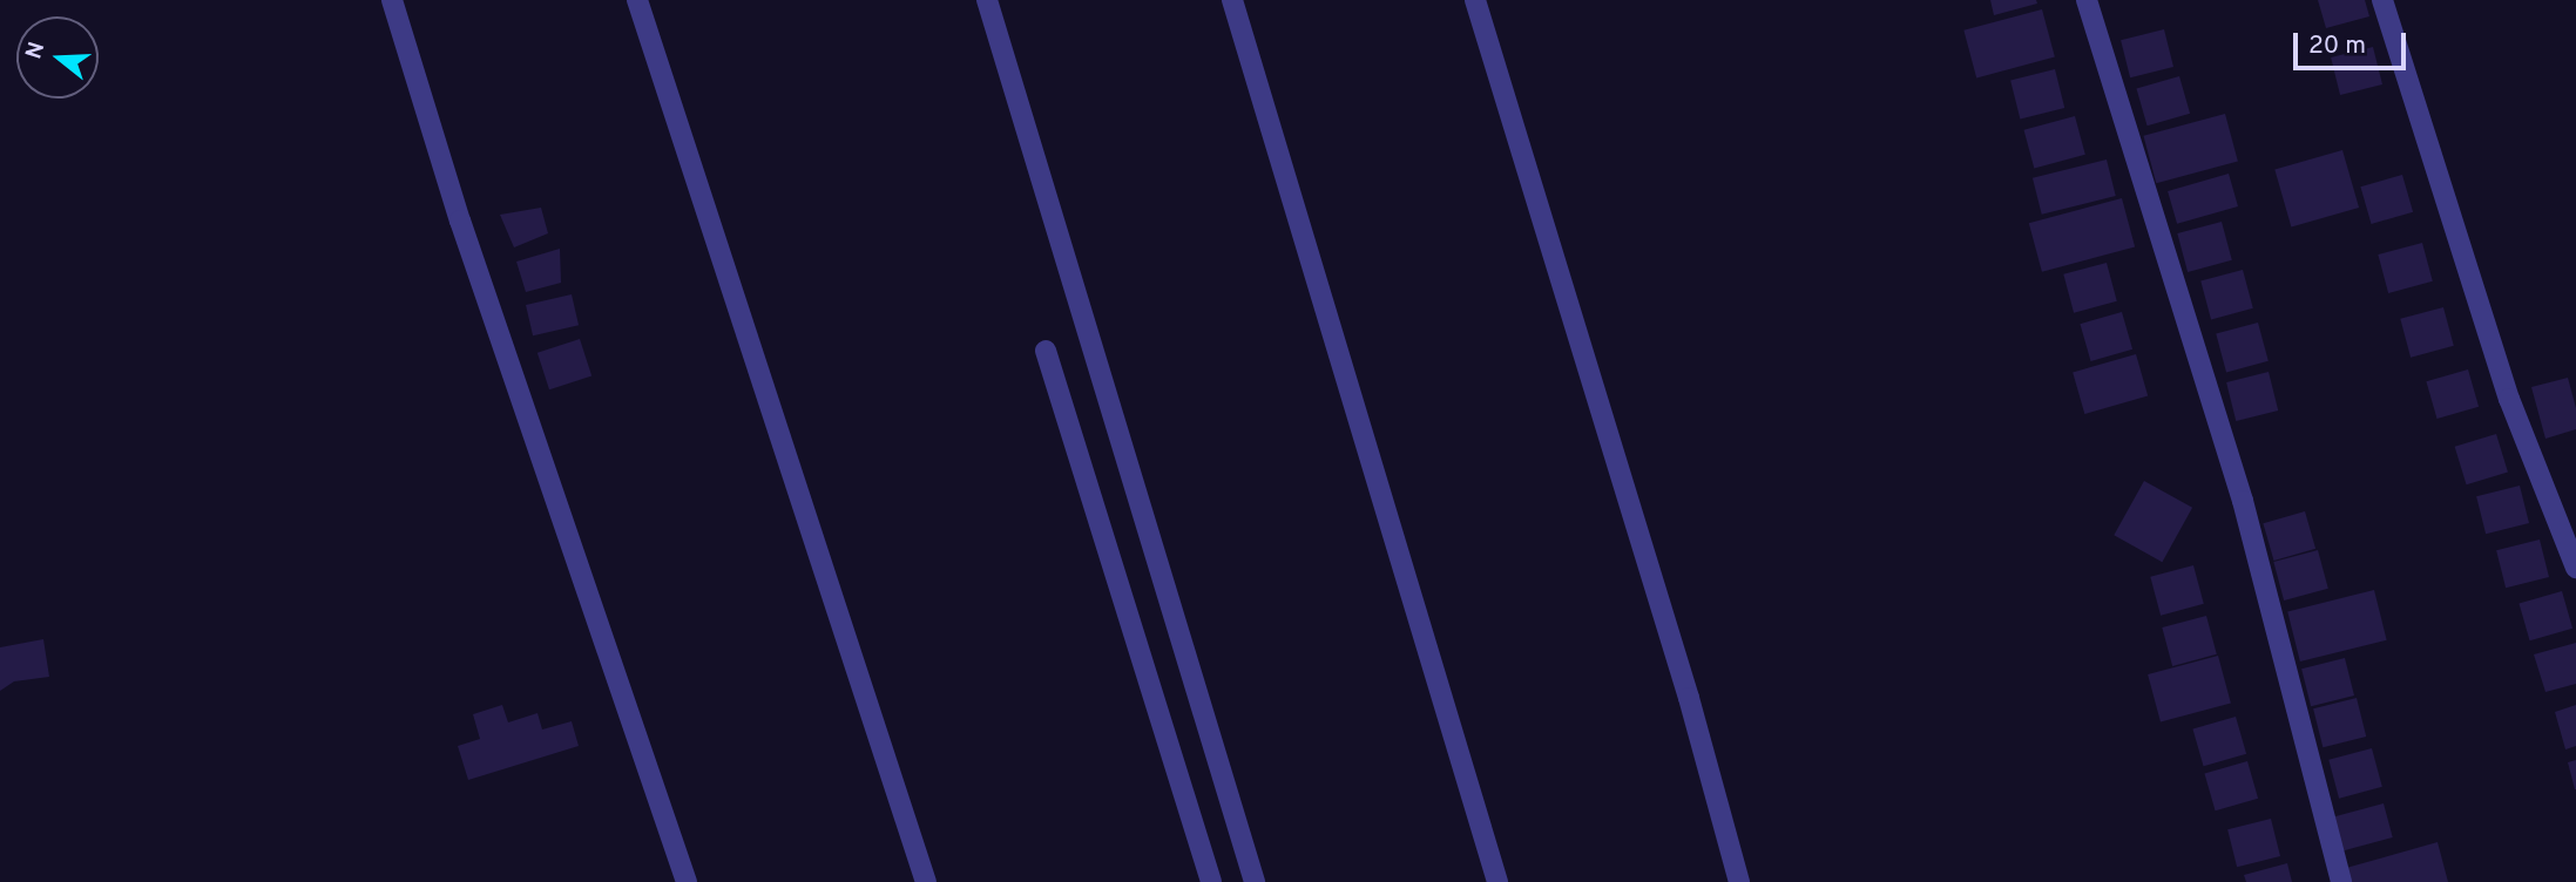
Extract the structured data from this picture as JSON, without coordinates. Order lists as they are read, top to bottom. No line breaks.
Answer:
{"scale_bar":"20 m","north":"left"}
